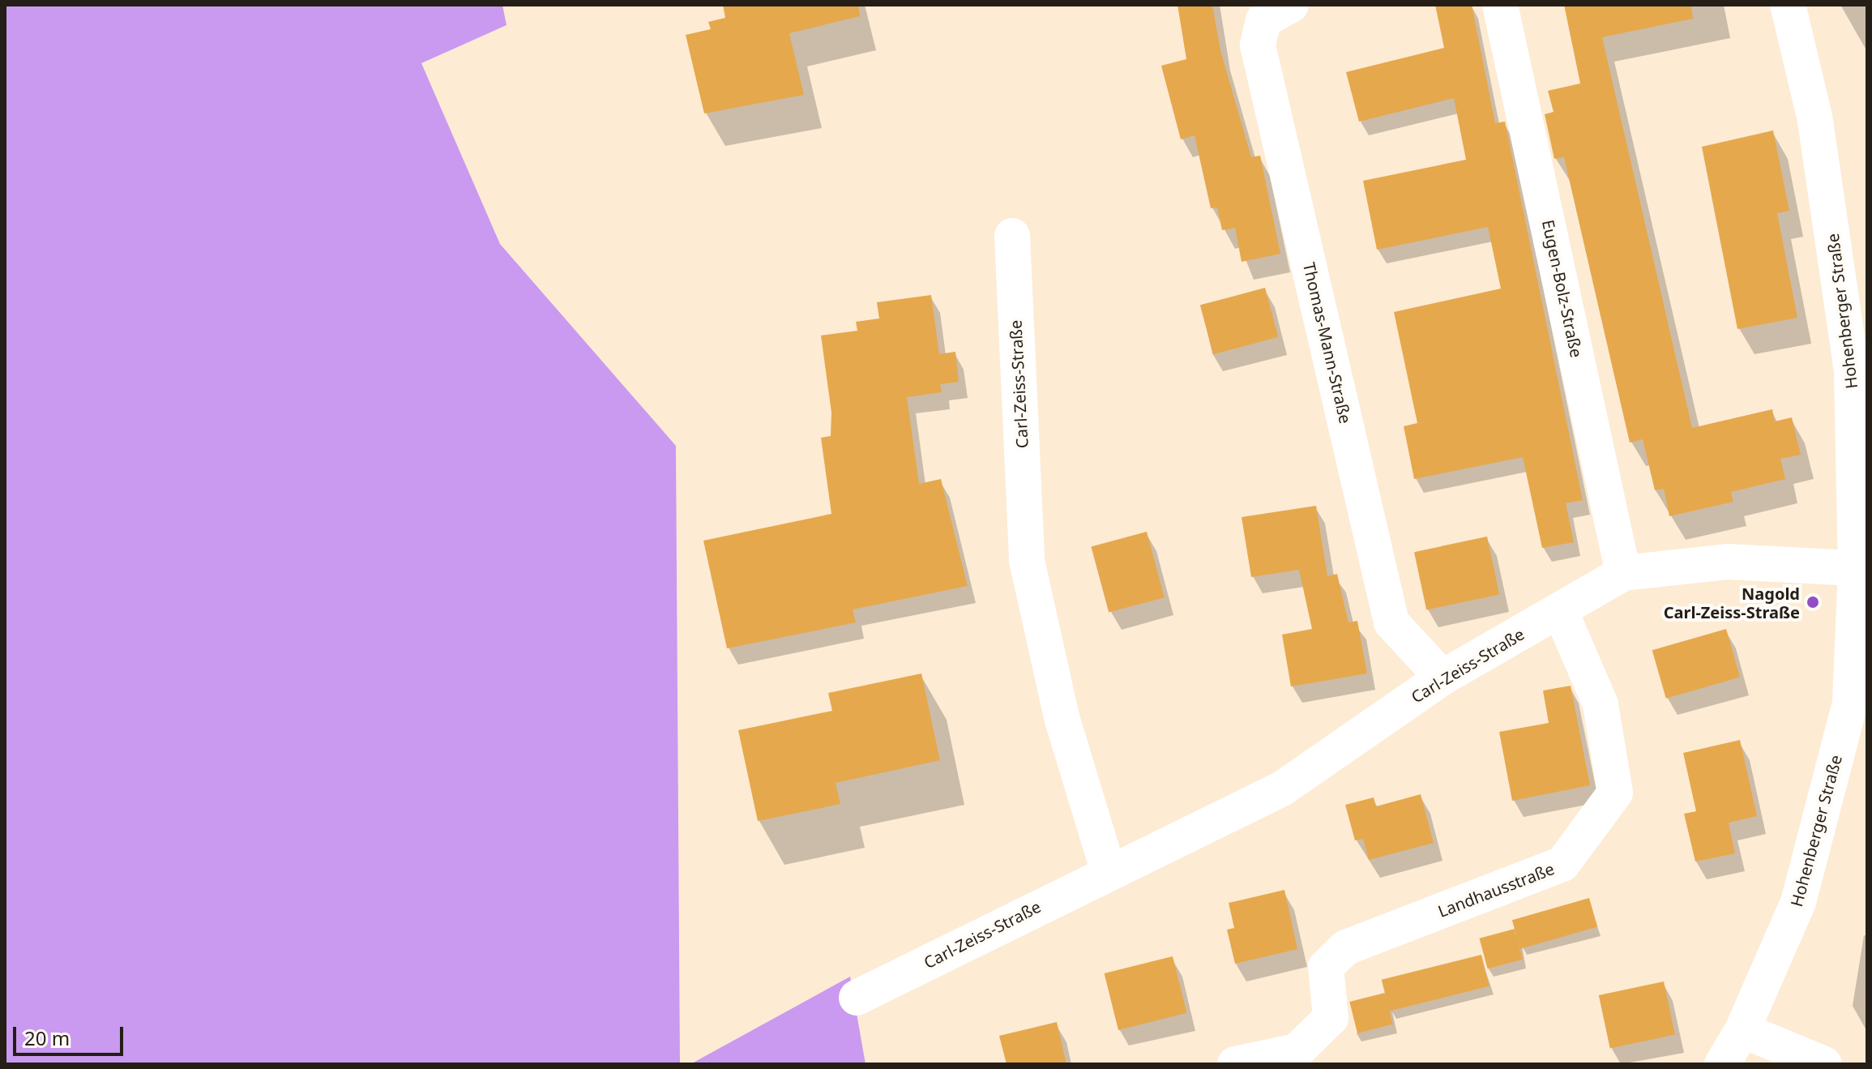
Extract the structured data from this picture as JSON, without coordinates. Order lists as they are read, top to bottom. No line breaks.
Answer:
{"streets":{"street":["Eugen-Bolz-Straße","Hohenberger Straße","Thomas-Mann-Straße","Carl-Zeiss-Straße","Landhausstraße"]},"crossings":[["Eugen-Bolz-Straße","Carl-Zeiss-Straße"],["Hohenberger Straße","Carl-Zeiss-Straße"],["Thomas-Mann-Straße","Carl-Zeiss-Straße"],["Carl-Zeiss-Straße","Landhausstraße"]],"places":["Nagold Carl-Zeiss-Straße"],"scale_bar":"20 m"}
